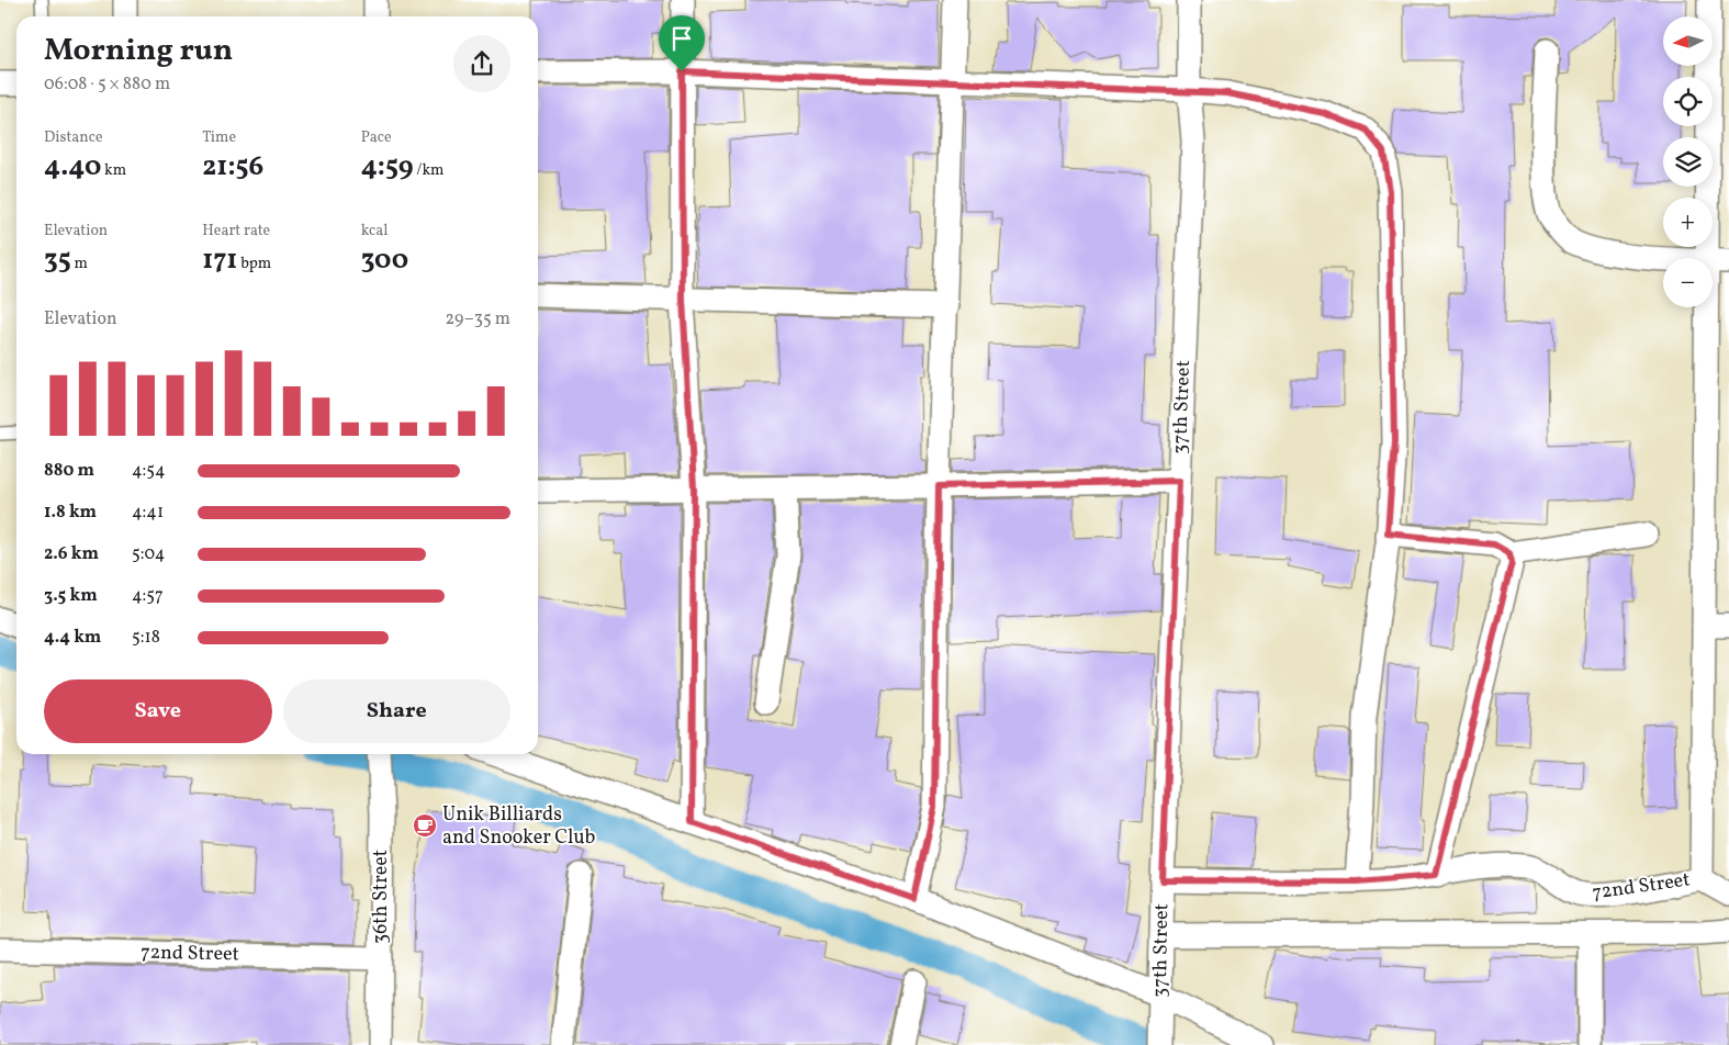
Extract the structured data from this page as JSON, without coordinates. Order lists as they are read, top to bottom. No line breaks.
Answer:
{"streets":{"street":["37th Street","72nd Street","36th Street"]},"crossings":[["37th Street","72nd Street"],["72nd Street","36th Street"]],"places":{"cafe":["Unik Billiards and Snooker Club"]},"north":"left","page":{"map_buttons":["+","−"],"heading":["Morning run","06:08 · 5 × 880 m"],"stats":[["Distance","4.40 km"],["Time","21:56"],["Pace","4:59 /km"],["Elevation","35 m"],["Heart rate","171 bpm"],["kcal","300"]],"chart":["Elevation","29–35 m"],"list":[{"name":"880 m","note":"4:54"},{"name":"1.8 km","note":"4:41"},{"name":"2.6 km","note":"5:04"},{"name":"3.5 km","note":"4:57"},{"name":"4.4 km","note":"5:18"}],"buttons":["Save","Share"]}}
